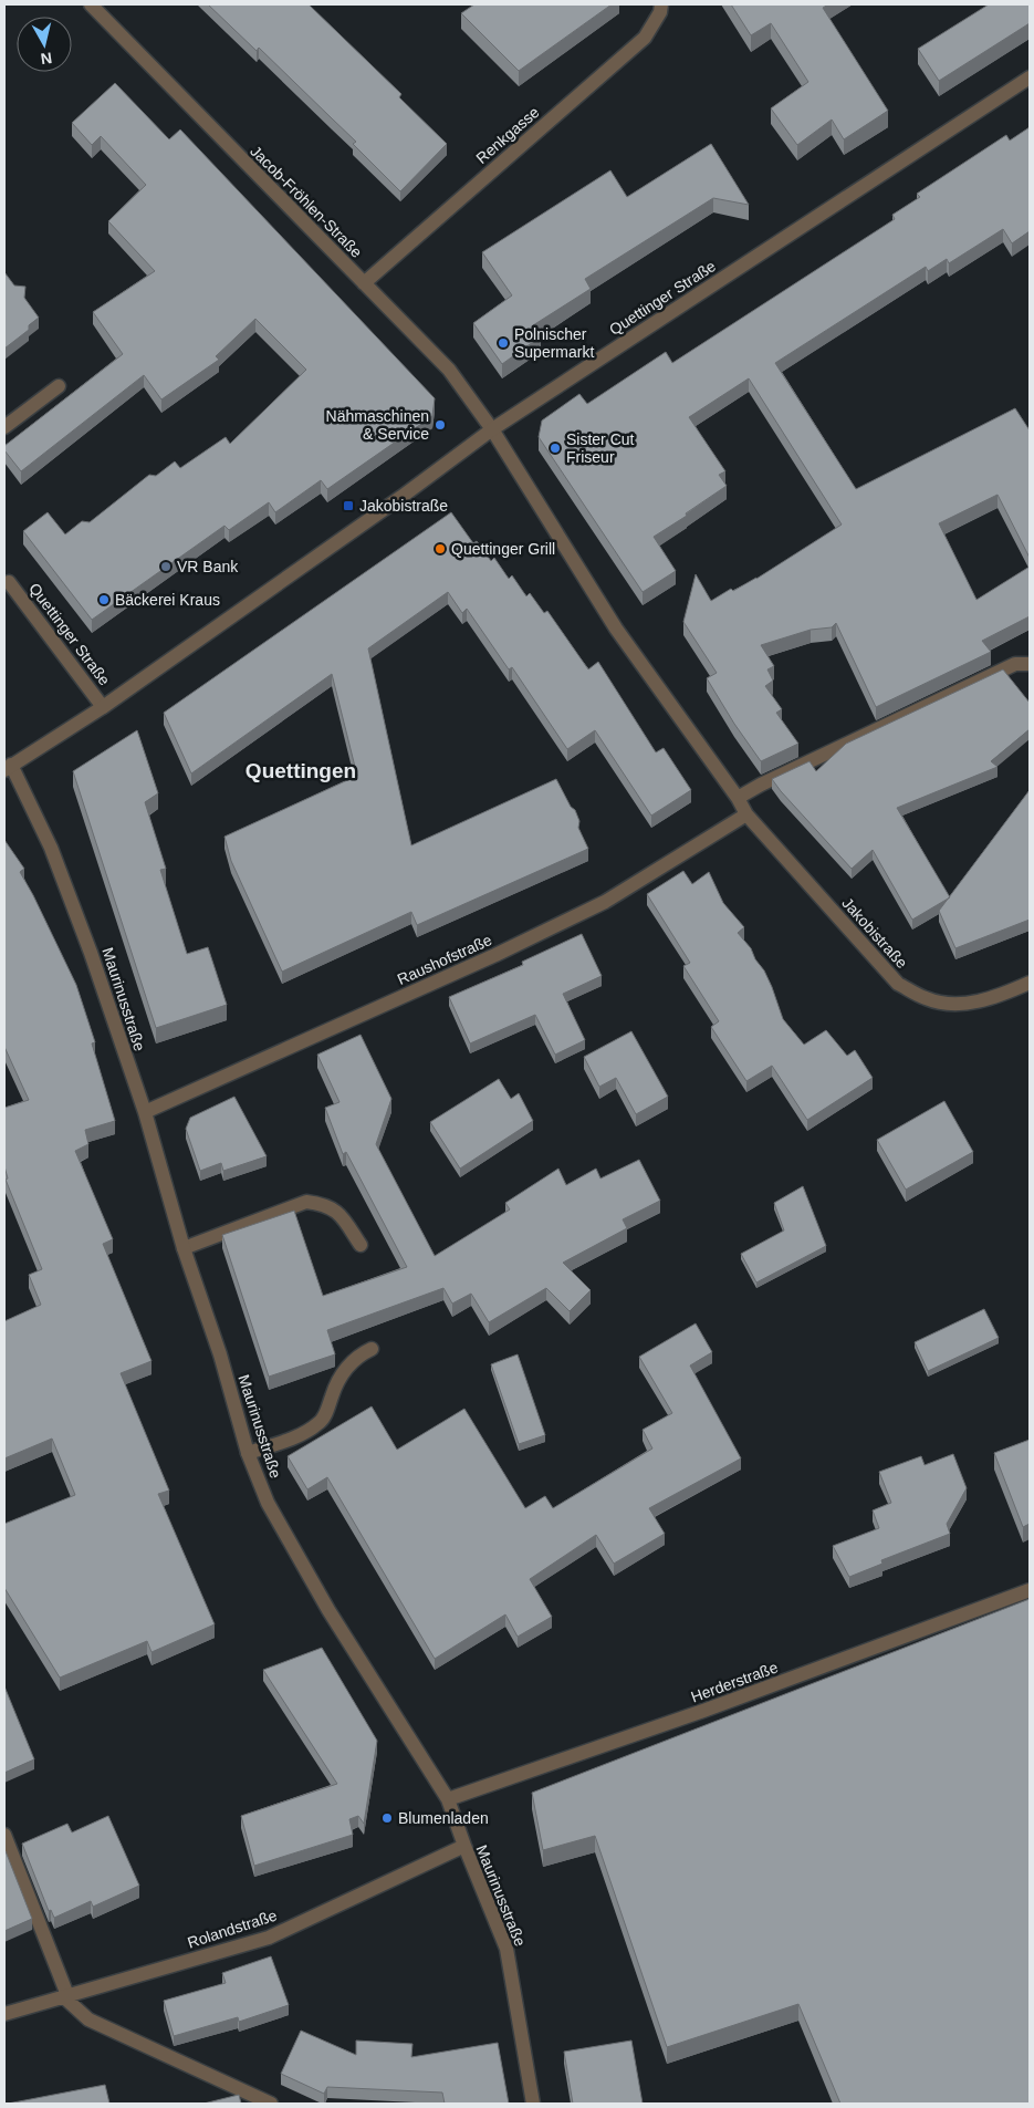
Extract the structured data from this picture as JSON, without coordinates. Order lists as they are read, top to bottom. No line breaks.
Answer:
{"streets":{"street":["Renkgasse","Jacob-Fröhlen-Straße","Quettinger Straße","Jakobistraße","Raushofstraße","Maurinusstraße","Herderstraße","Rolandstraße"]},"crossings":[["Renkgasse","Jacob-Fröhlen-Straße"],["Jacob-Fröhlen-Straße","Quettinger Straße"],["Jacob-Fröhlen-Straße","Jakobistraße"],["Quettinger Straße","Jakobistraße"],["Quettinger Straße","Maurinusstraße"],["Jakobistraße","Raushofstraße"],["Raushofstraße","Maurinusstraße"],["Maurinusstraße","Herderstraße"],["Maurinusstraße","Rolandstraße"]],"districts":["Quettingen"],"places":{"other":["Polnischer Supermarkt","Nähmaschinen & Service","Sister Cut Friseur","Quettinger Grill","VR Bank","Bäckerei Kraus","Blumenladen"],"transit":["Jakobistraße"]},"north":"bottom"}
